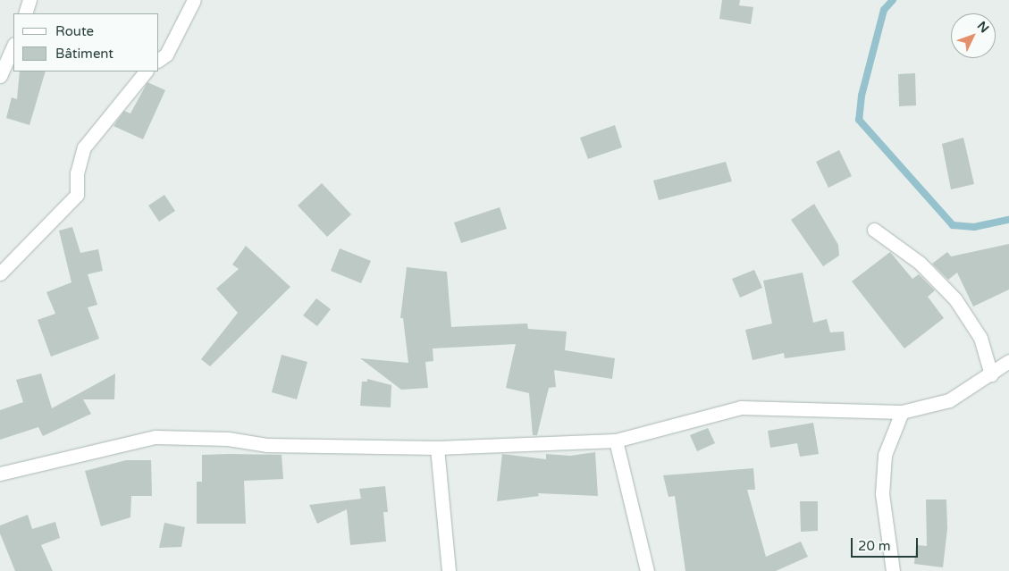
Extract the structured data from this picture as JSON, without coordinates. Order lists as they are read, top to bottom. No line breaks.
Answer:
{"legend":["Route","Bâtiment"],"scale_bar":"20 m","north":"top right"}
